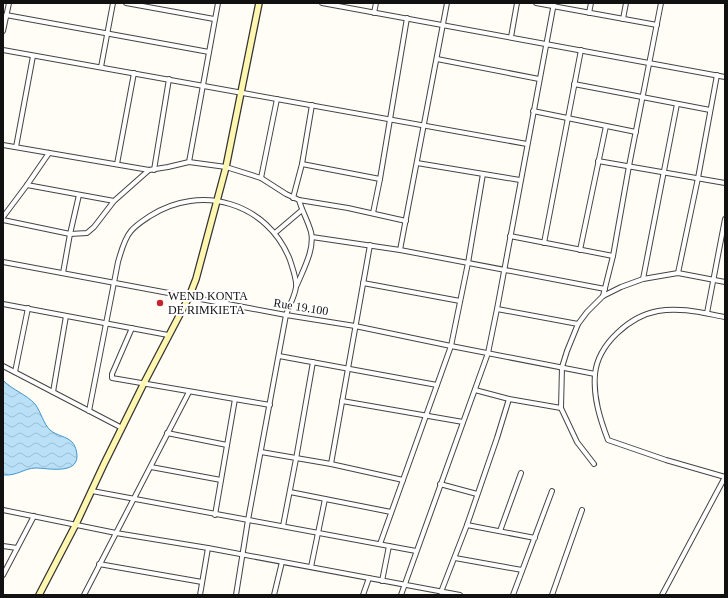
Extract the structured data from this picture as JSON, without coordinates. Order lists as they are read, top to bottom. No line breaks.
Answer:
{"streets":{"street":["Rue 19.100"]},"places":["WEND KONTA DE RIMKIETA"]}
